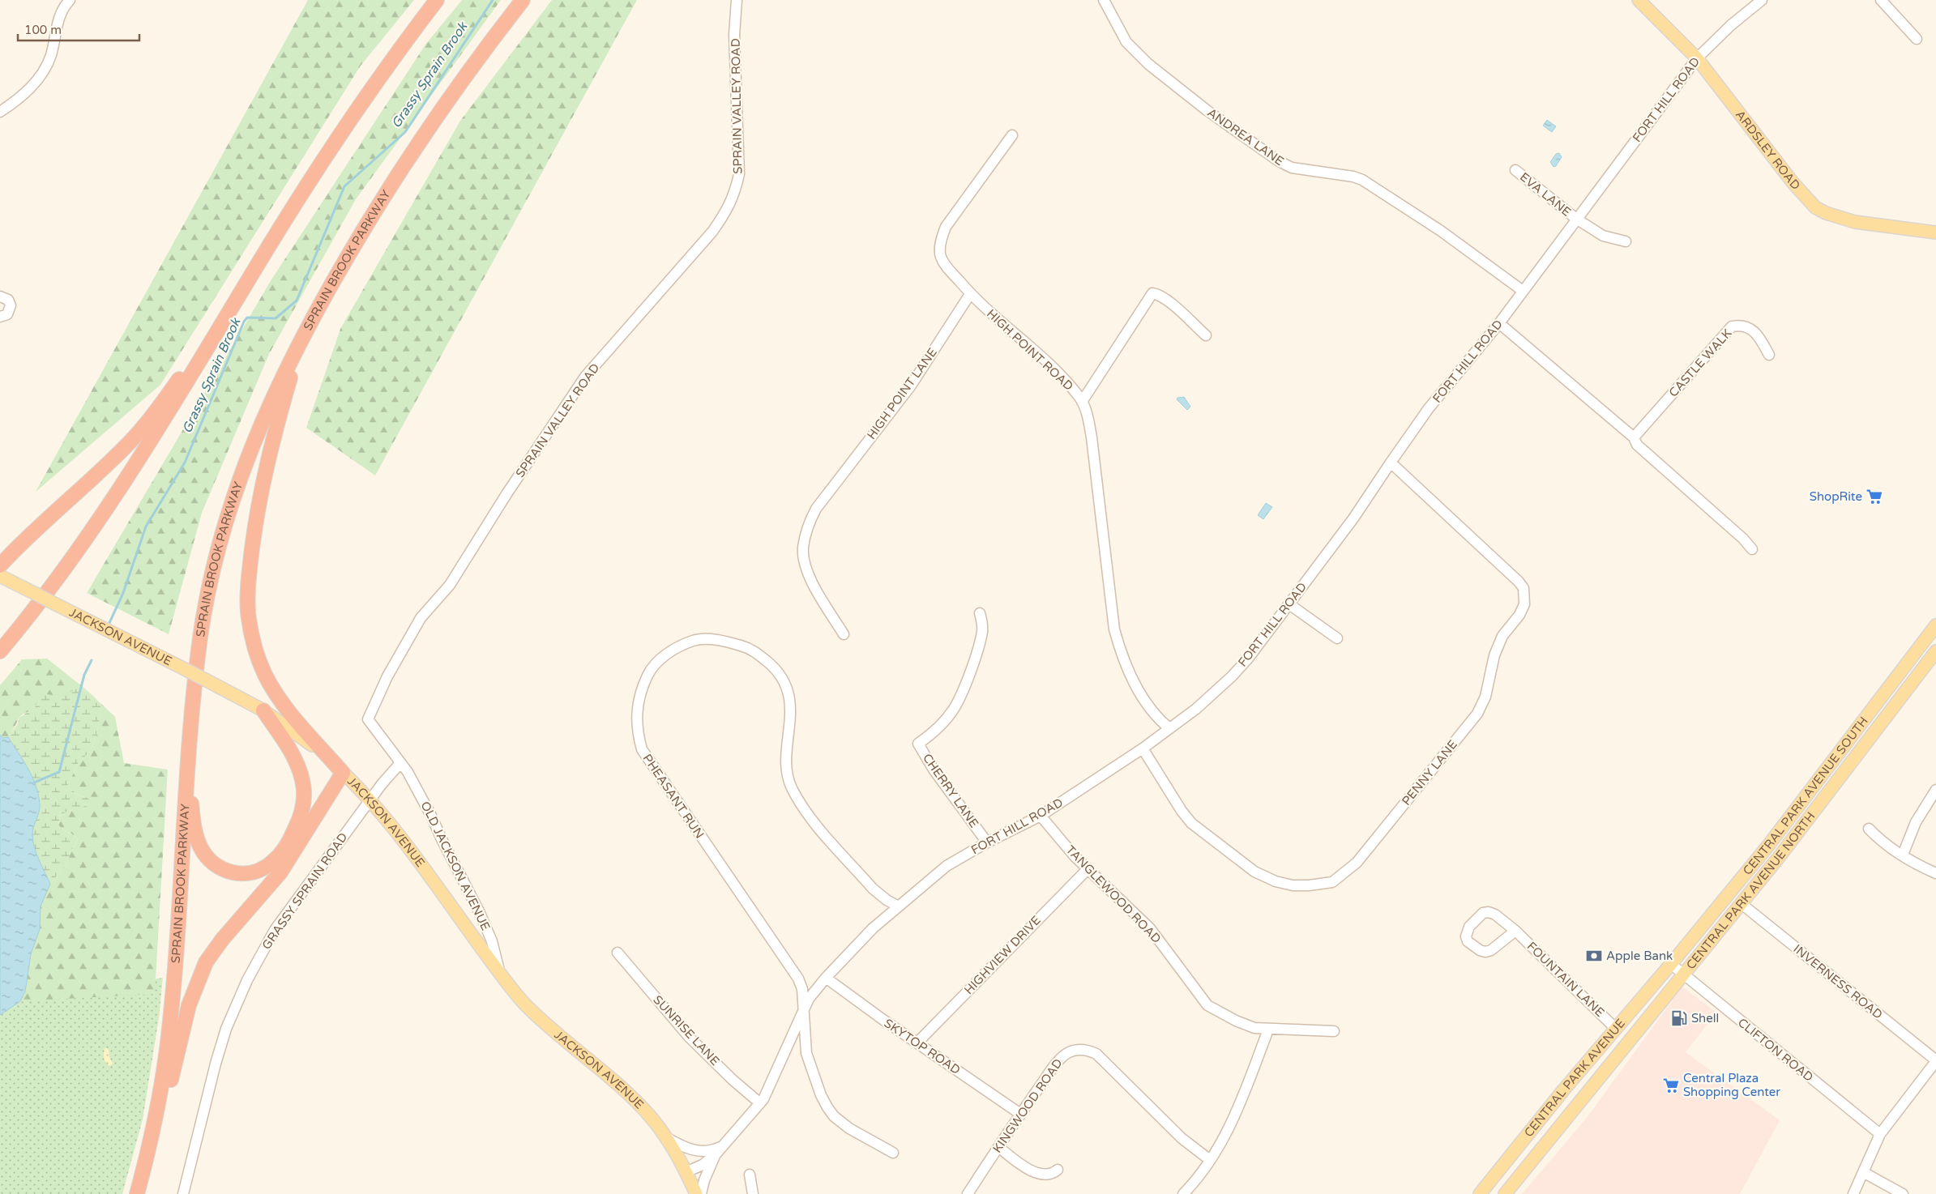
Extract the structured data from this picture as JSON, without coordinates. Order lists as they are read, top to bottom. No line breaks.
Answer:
{"streets":{"highway":["SPRAIN BROOK PARKWAY"],"main road":["ARDSLEY ROAD","JACKSON AVENUE","CENTRAL PARK AVENUE SOUTH","CENTRAL PARK AVENUE NORTH","CENTRAL PARK AVENUE"],"street":["FORT HILL ROAD","SPRAIN VALLEY ROAD","ANDREA LANE","EVA LANE","HIGH POINT ROAD","CASTLE WALK","HIGH POINT LANE","PENNY LANE","CHERRY LANE","PHEASANT RUN","OLD JACKSON AVENUE","GRASSY SPRAIN ROAD","TANGLEWOOD ROAD","HIGHVIEW DRIVE","FOUNTAIN LANE","INVERNESS ROAD","SUNRISE LANE","SKYTOP ROAD","CLIFTON ROAD","KINGWOOD ROAD"]},"crossings":[["FORT HILL ROAD","ANDREA LANE"],["FORT HILL ROAD","ARDSLEY ROAD"],["FORT HILL ROAD","EVA LANE"],["FORT HILL ROAD","HIGH POINT ROAD"],["FORT HILL ROAD","JACKSON AVENUE"],["FORT HILL ROAD","PENNY LANE"],["FORT HILL ROAD","CHERRY LANE"],["FORT HILL ROAD","PHEASANT RUN"],["FORT HILL ROAD","TANGLEWOOD ROAD"],["FORT HILL ROAD","SUNRISE LANE"],["FORT HILL ROAD","SKYTOP ROAD"],["SPRAIN VALLEY ROAD","OLD JACKSON AVENUE"],["SPRAIN VALLEY ROAD","GRASSY SPRAIN ROAD"],["HIGH POINT ROAD","HIGH POINT LANE"],["JACKSON AVENUE","OLD JACKSON AVENUE"],["JACKSON AVENUE","GRASSY SPRAIN ROAD"],["CENTRAL PARK AVENUE SOUTH","CLIFTON ROAD"],["CENTRAL PARK AVENUE SOUTH","CENTRAL PARK AVENUE"],["OLD JACKSON AVENUE","GRASSY SPRAIN ROAD"],["CENTRAL PARK AVENUE NORTH","INVERNESS ROAD"],["CENTRAL PARK AVENUE NORTH","CLIFTON ROAD"],["CENTRAL PARK AVENUE NORTH","CENTRAL PARK AVENUE"],["TANGLEWOOD ROAD","HIGHVIEW DRIVE"],["HIGHVIEW DRIVE","SKYTOP ROAD"],["FOUNTAIN LANE","CENTRAL PARK AVENUE"],["SKYTOP ROAD","KINGWOOD ROAD"],["CLIFTON ROAD","CENTRAL PARK AVENUE"]],"water":["Grassy Sprain Brook"],"places":{"supermarket":["ShopRite","Central Plaza Shopping Center"],"bank":["Apple Bank"],"fuel station":["Shell"]},"scale_bar":"100 m"}
